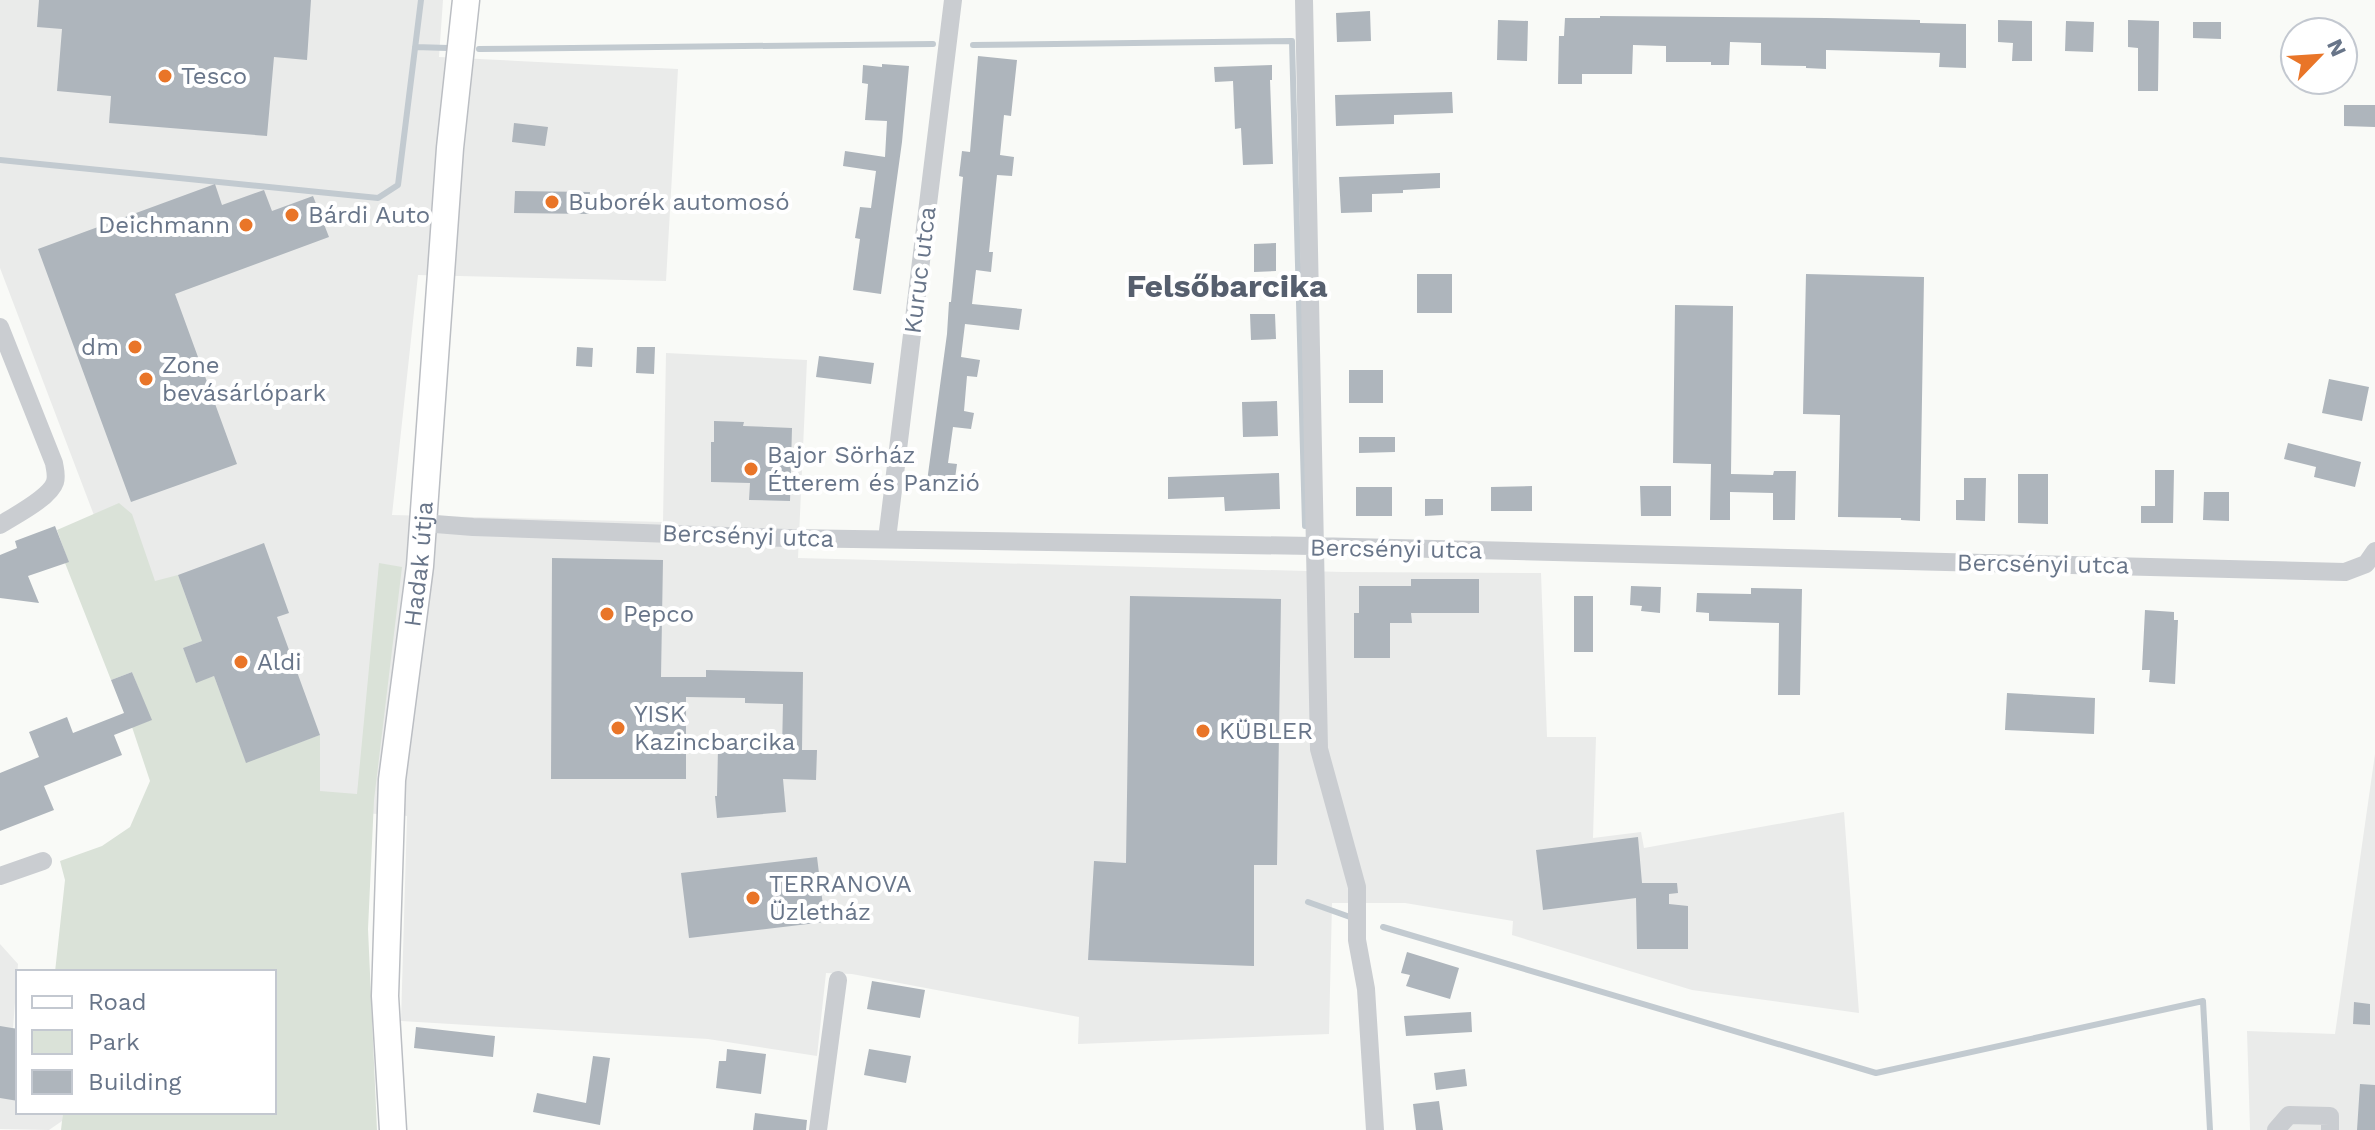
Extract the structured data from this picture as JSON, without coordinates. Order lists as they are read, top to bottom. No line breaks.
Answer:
{"streets":{"main road":["Hadak útja"],"street":["Kuruc utca","Bercsényi utca"]},"crossings":[["Kuruc utca","Bercsényi utca"],["Bercsényi utca","Hadak útja"]],"districts":["Felsőbarcika"],"places":["Tesco","Buborék automosó","Bárdi Auto","Deichmann","dm","Zone bevásárlópark","Bajor Sörház Étterem és Panzió","Pepco","Aldi","YISK Kazincbarcika","KÜBLER","TERRANOVA Üzletház"],"legend":["Road","Park","Building"],"north":"top right"}
